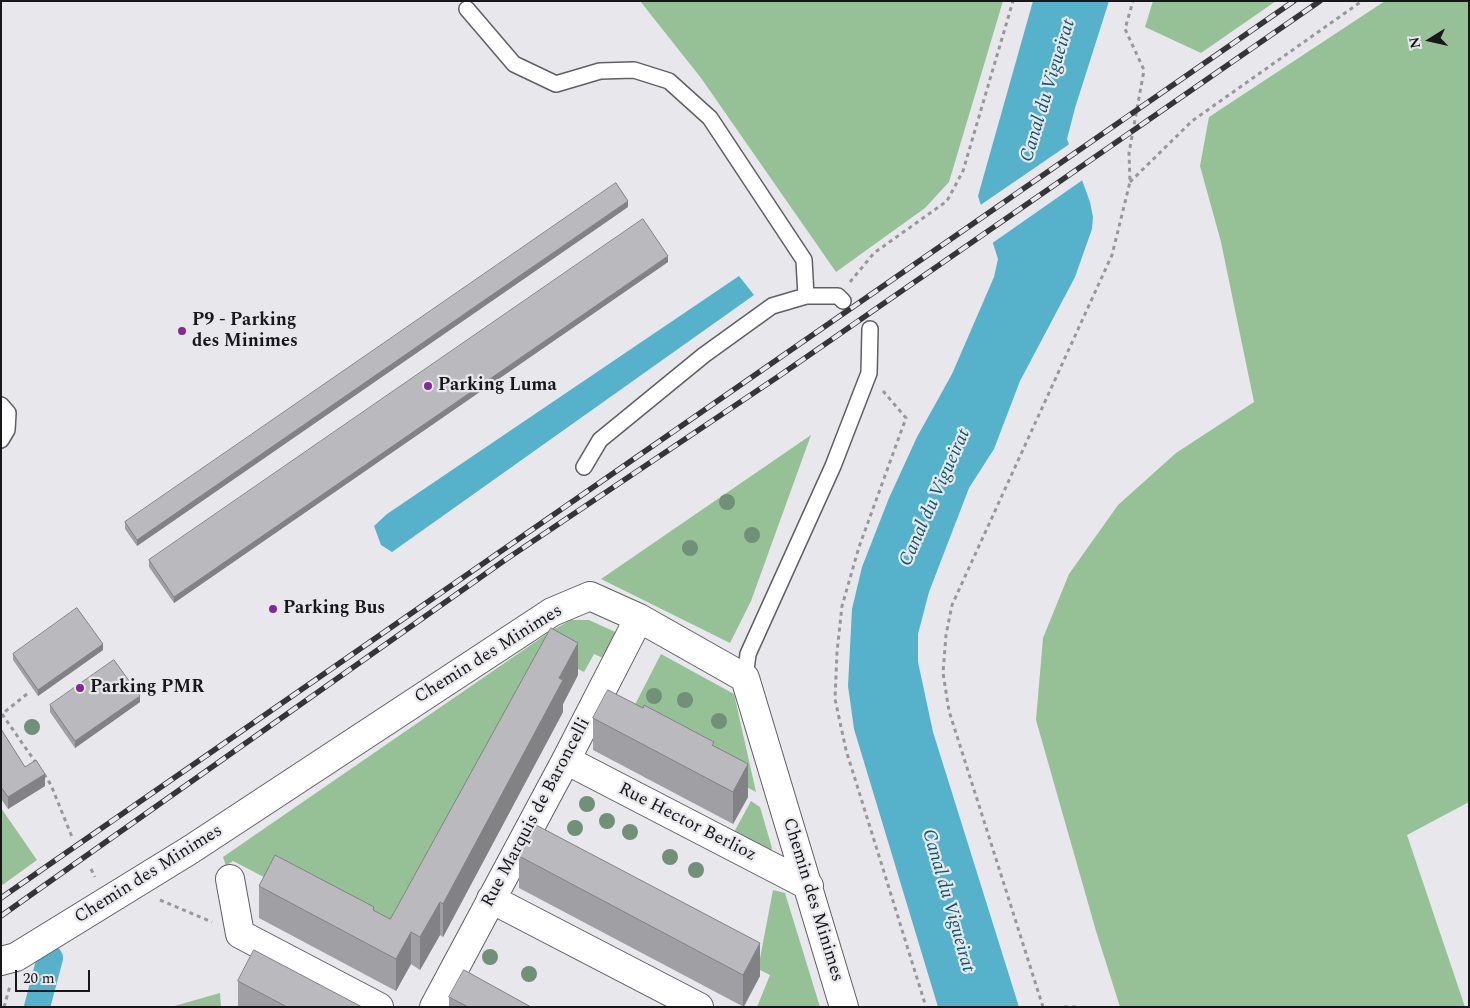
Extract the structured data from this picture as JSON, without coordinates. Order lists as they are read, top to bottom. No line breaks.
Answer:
{"streets":{"street":["Chemin des Minimes","Rue Marquis de Baroncelli","Rue Hector Berlioz"]},"crossings":[["Chemin des Minimes","Rue Marquis de Baroncelli"],["Chemin des Minimes","Rue Hector Berlioz"],["Rue Marquis de Baroncelli","Rue Hector Berlioz"]],"water":["Canal du Vigueirat"],"places":["P9 - Parking des Minimes","Parking Luma","Parking Bus","Parking PMR"],"scale_bar":"20 m","north":"left"}
